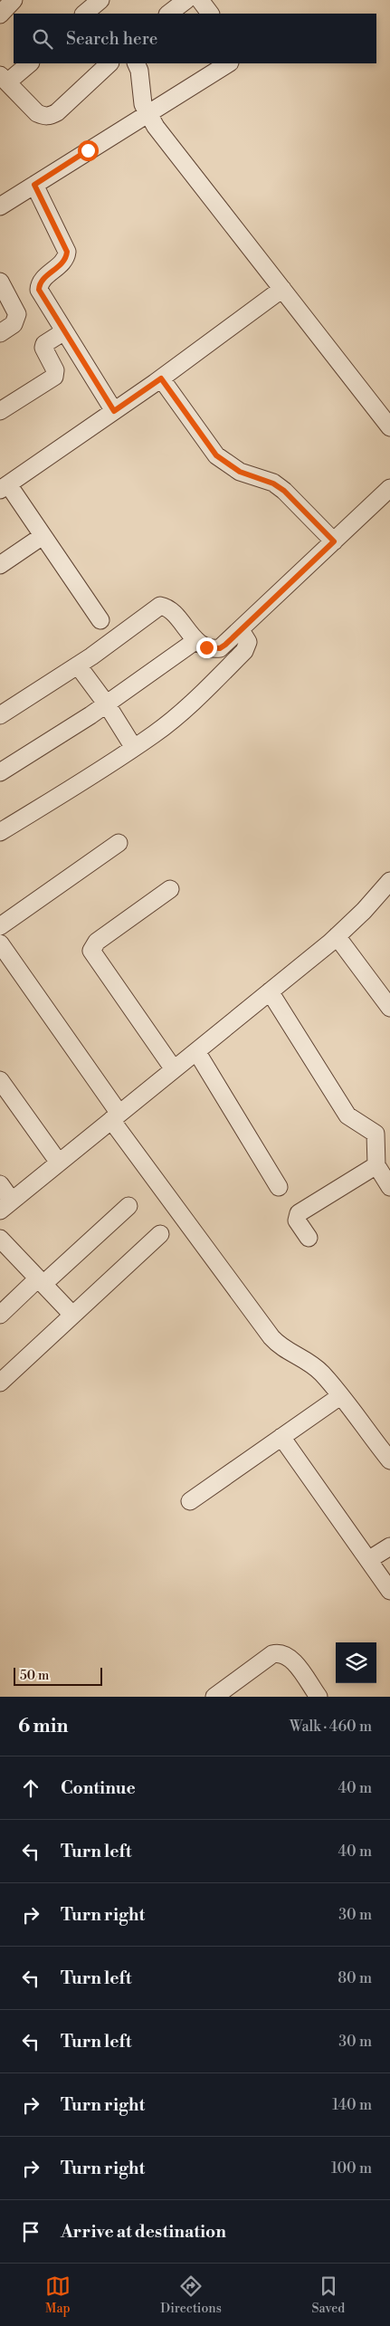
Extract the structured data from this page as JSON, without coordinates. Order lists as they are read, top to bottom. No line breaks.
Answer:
{"scale_bar":"50 m","page":{"search":"Search here","scale":"50 m","heading":["6 min","Walk · 460 m"],"list":[["Continue","40 m"],["Turn left","40 m"],["Turn right","30 m"],["Turn left","80 m"],["Turn left","30 m"],["Turn right","140 m"],["Turn right","100 m"],"Arrive at destination"],"nav":["Map","Directions","Saved"]}}
